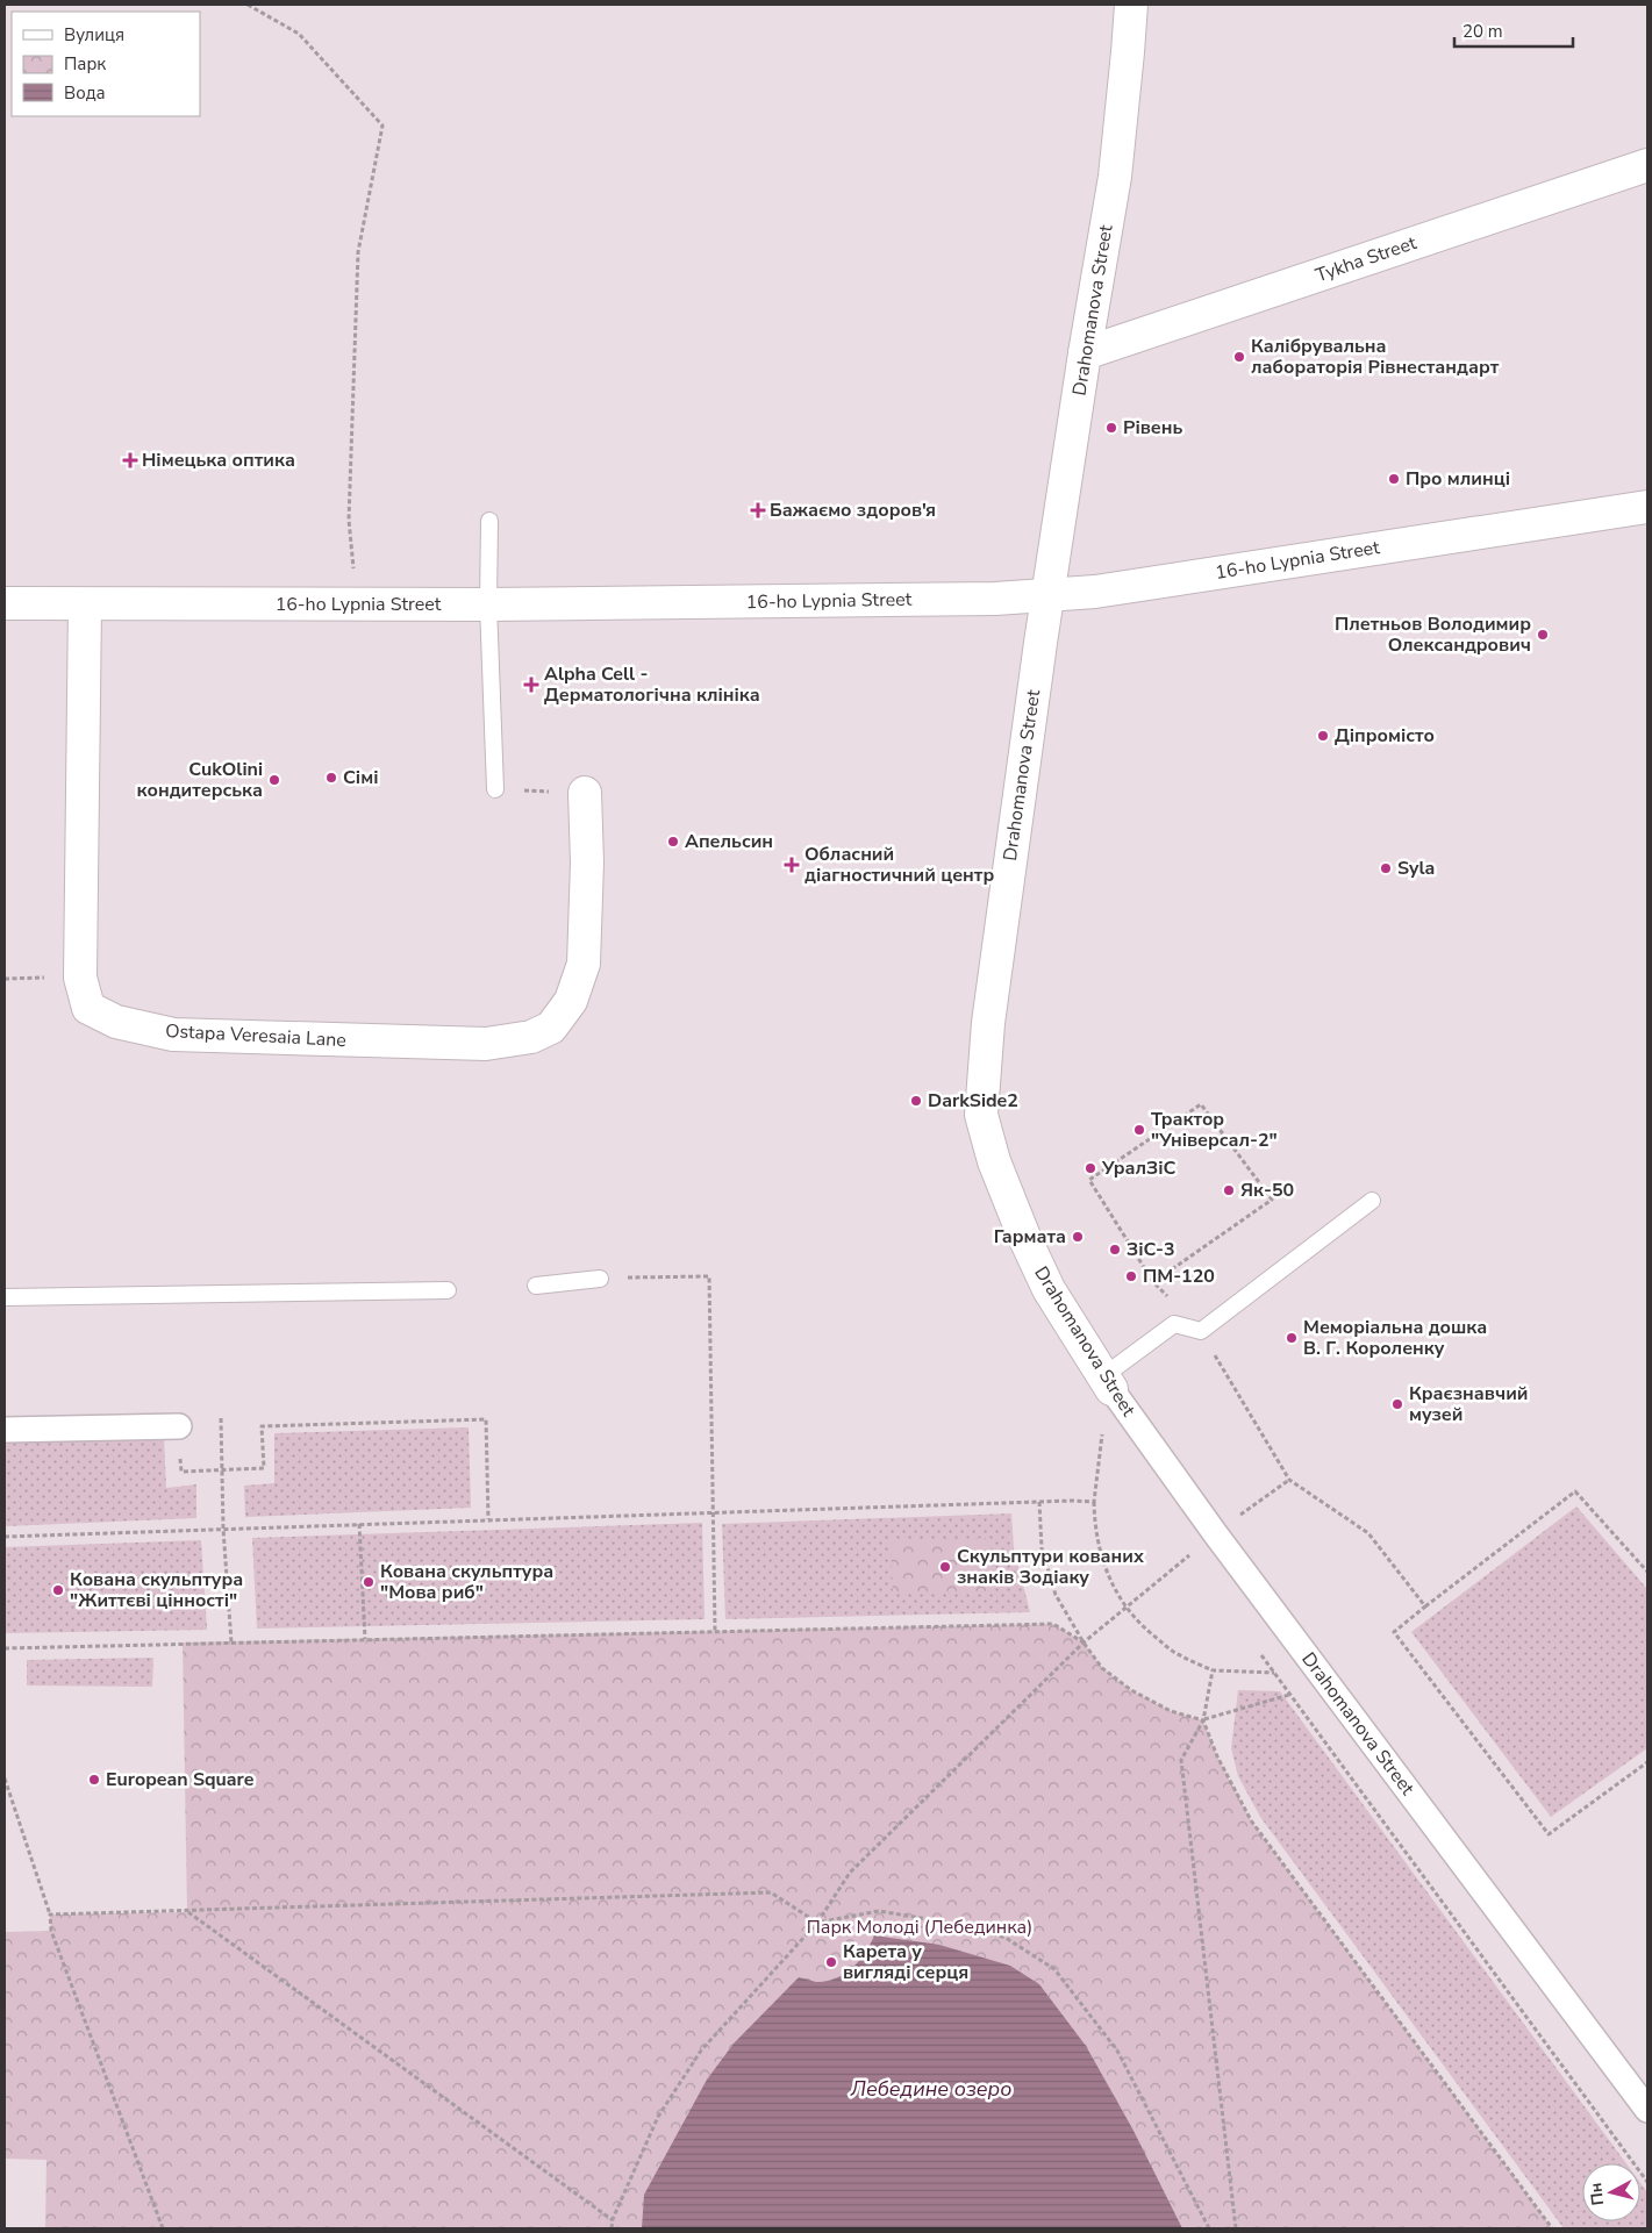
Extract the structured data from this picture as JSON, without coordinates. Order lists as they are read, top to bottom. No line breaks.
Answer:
{"streets":{"street":["Tykha Street","Drahomanova Street","16-ho Lypnia Street","Ostapa Veresaia Lane"]},"crossings":[["Tykha Street","Drahomanova Street"],["Drahomanova Street","16-ho Lypnia Street"],["16-ho Lypnia Street","Ostapa Veresaia Lane"]],"water":["Лебедине озеро"],"parks":["Парк Молоді (Лебединка)"],"places":{"other":["Калібрувальна лабораторія Рівнестандарт","Рівень","Про млинці","Плетньов Володимир Олександрович","Діпромісто","Сімі","CukOlini кондитерська","Апельсин","Syla","DarkSide2","Трактор \"Універсал-2\"","УралЗіС","Як-50","Гармата","ЗіС-3","ПМ-120","Меморіальна дошка В. Г. Короленку","Краєзнавчий музей","Скульптури кованих знаків Зодіаку","Кована скульптура \"Мова риб\"","Кована скульптура \"Життєві цінності\"","European Square","Карета у вигляді серця"],"health":["Німецька оптика","Бажаємо здоров'я","Alpha Cell - Дерматологічна клініка","Обласний діагностичний центр"]},"legend":["Вулиця","Парк","Вода"],"scale_bar":"20 m","north":"left"}
